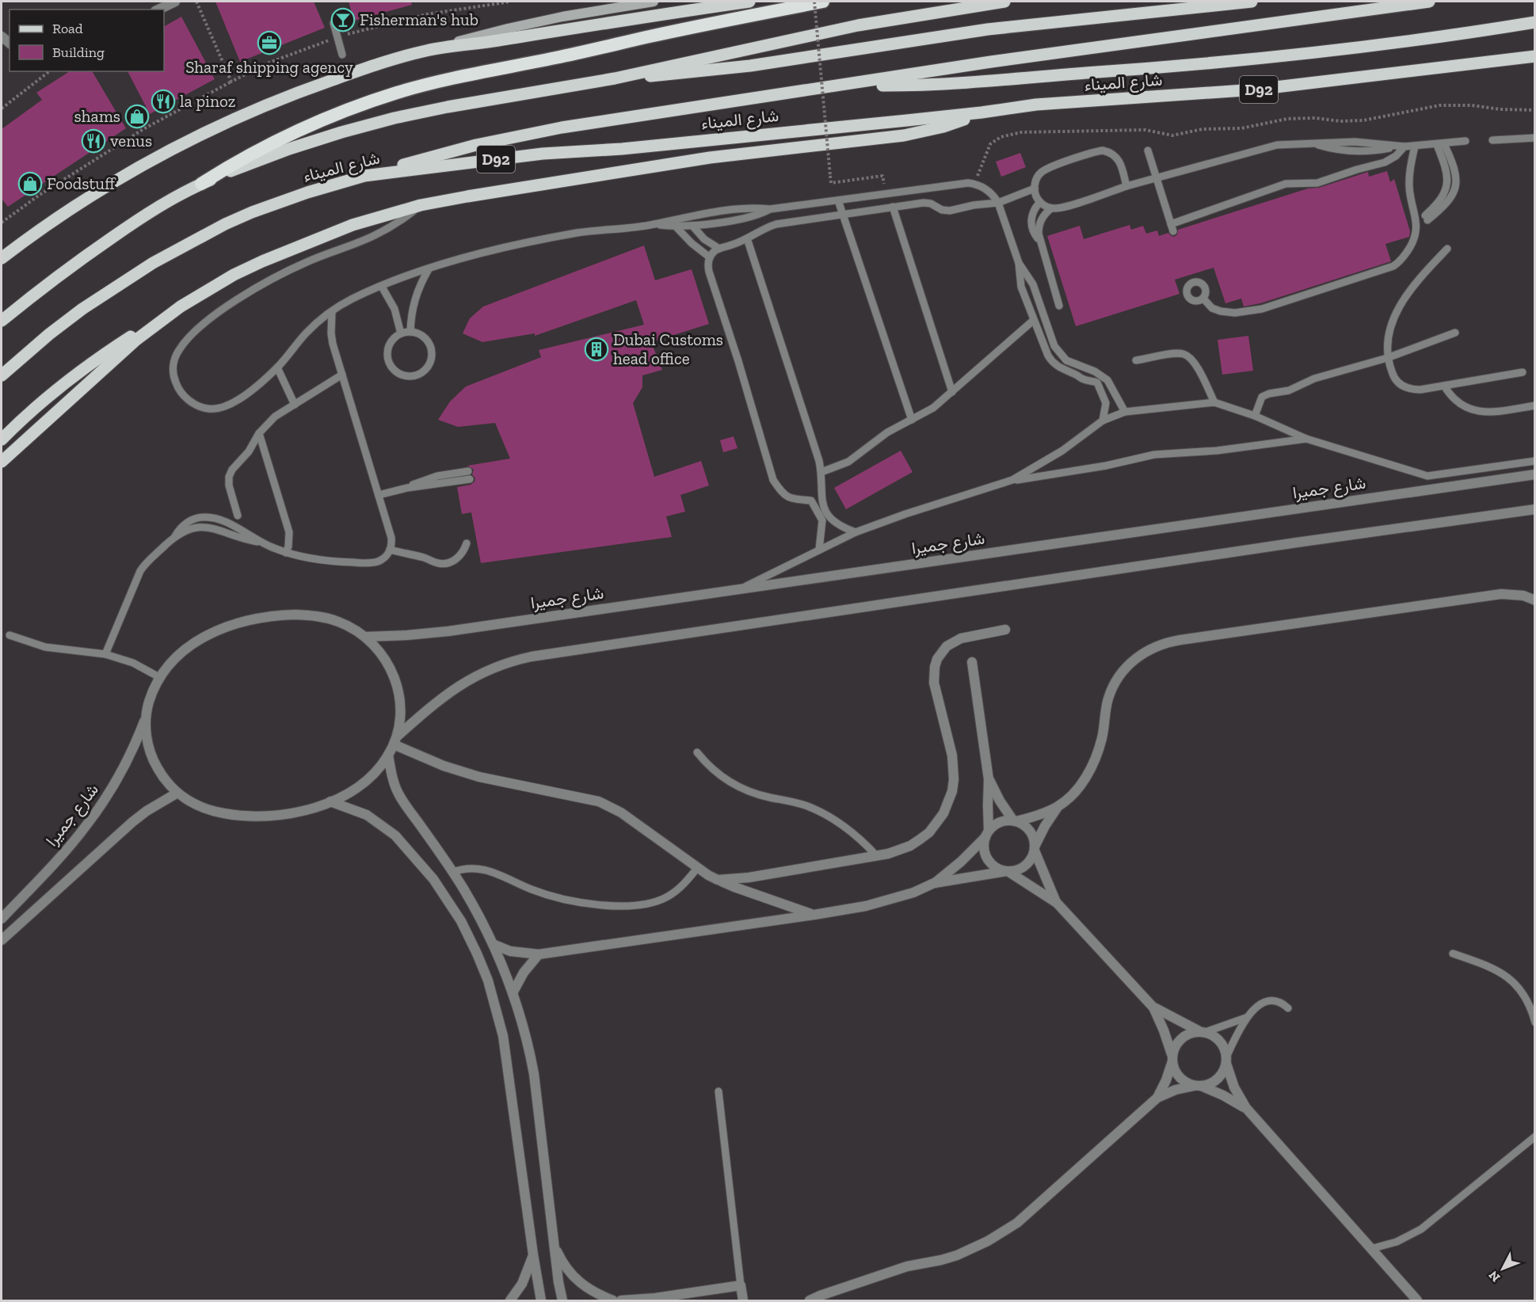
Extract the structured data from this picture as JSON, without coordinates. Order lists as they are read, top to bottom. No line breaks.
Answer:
{"streets":{"main road":["شارع الميناء","D92"],"street":["شارع جميرا"]},"places":{"bar":["Fisherman's hub"],"office":["Sharaf shipping agency"],"restaurant":["la pinoz","venus"],"shop":["shams","Foodstuff"],"building":["Dubai Customs head office"]},"legend":["Road","Building"],"north":"bottom left"}
